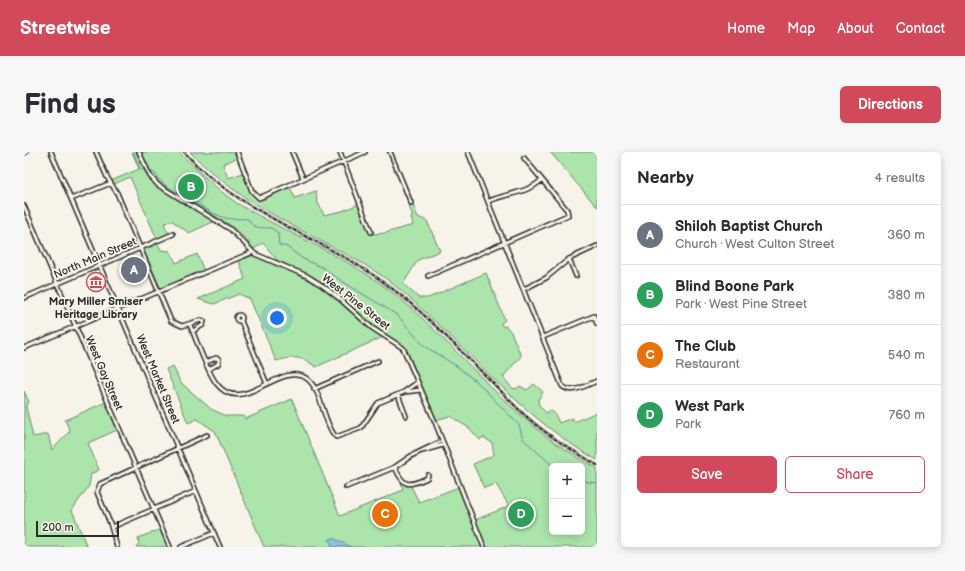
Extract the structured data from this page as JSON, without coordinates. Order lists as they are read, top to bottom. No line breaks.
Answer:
{"streets":{"street":["North Main Street","West Pine Street","West Gay Street","West Market Street"]},"crossings":[["North Main Street","West Gay Street"],["North Main Street","West Market Street"]],"places":{"museum":["Mary Miller Smiser Heritage Library"]},"scale_bar":"200 m","page":{"header":"Streetwise","nav":["Home","Map","About","Contact"],"buttons":["Directions",["Save","Share"]],"title":"Find us","heading":["Nearby","4 results"],"pins":["B","A","C","D"],"list":[{"mark":"A","name":"Shiloh Baptist Church","note":"Church · West Culton Street","value":"360 m"},{"mark":"B","name":"Blind Boone Park","note":"Park · West Pine Street","value":"380 m"},{"mark":"C","name":"The Club","note":"Restaurant","value":"540 m"},{"mark":"D","name":"West Park","note":"Park","value":"760 m"}],"map_buttons":["+","−"],"scale":"200 m"}}
